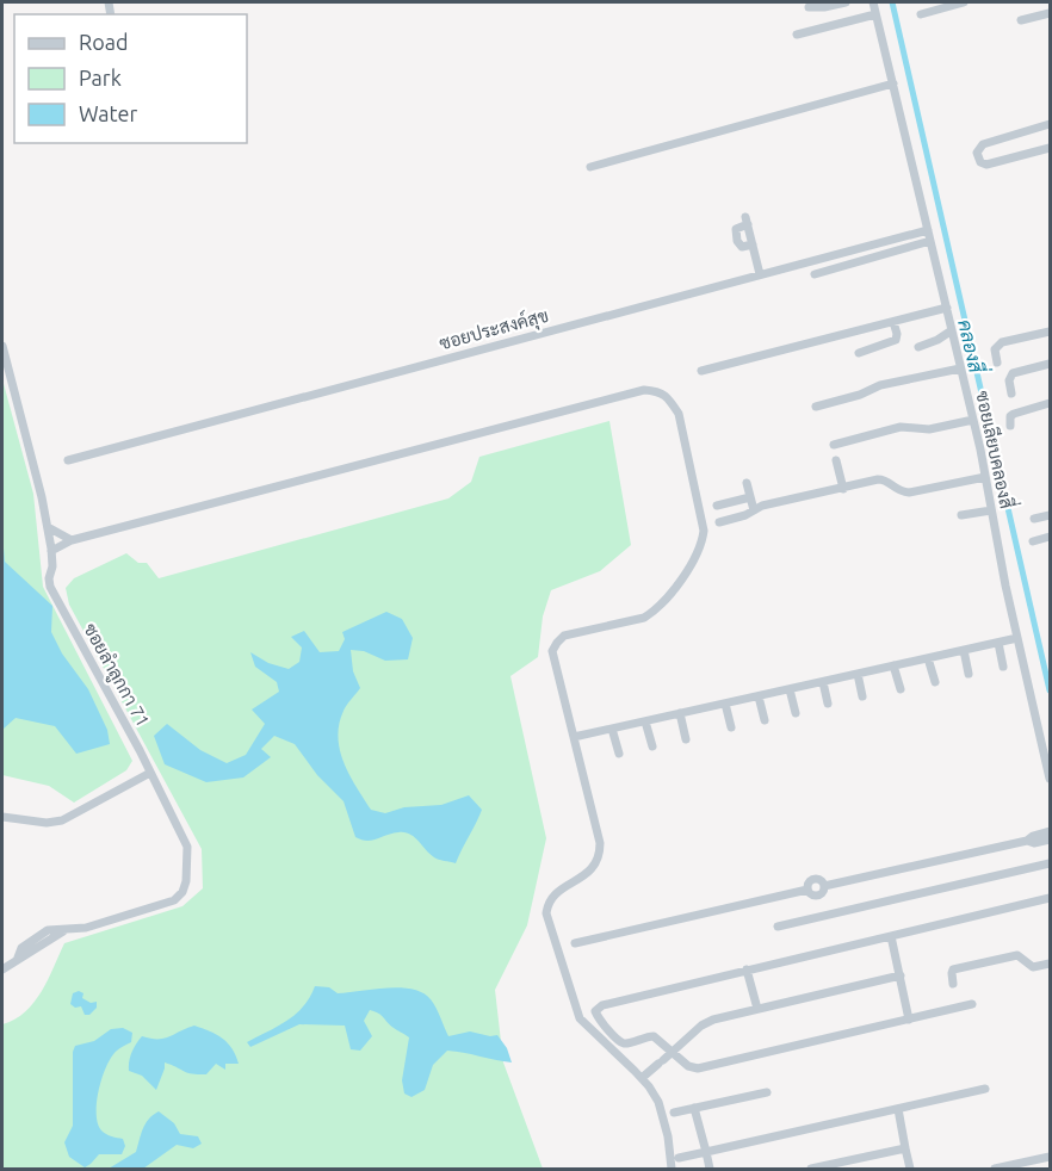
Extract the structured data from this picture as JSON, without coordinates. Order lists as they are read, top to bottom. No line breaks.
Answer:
{"streets":{"street":["ซอยประสงค์สุข","ซอยเลียบคลองสี่","ซอยลำลูกกา 71"]},"crossings":[["ซอยประสงค์สุข","ซอยเลียบคลองสี่"]],"water":["คลองสี่"],"legend":["Road","Park","Water"]}
